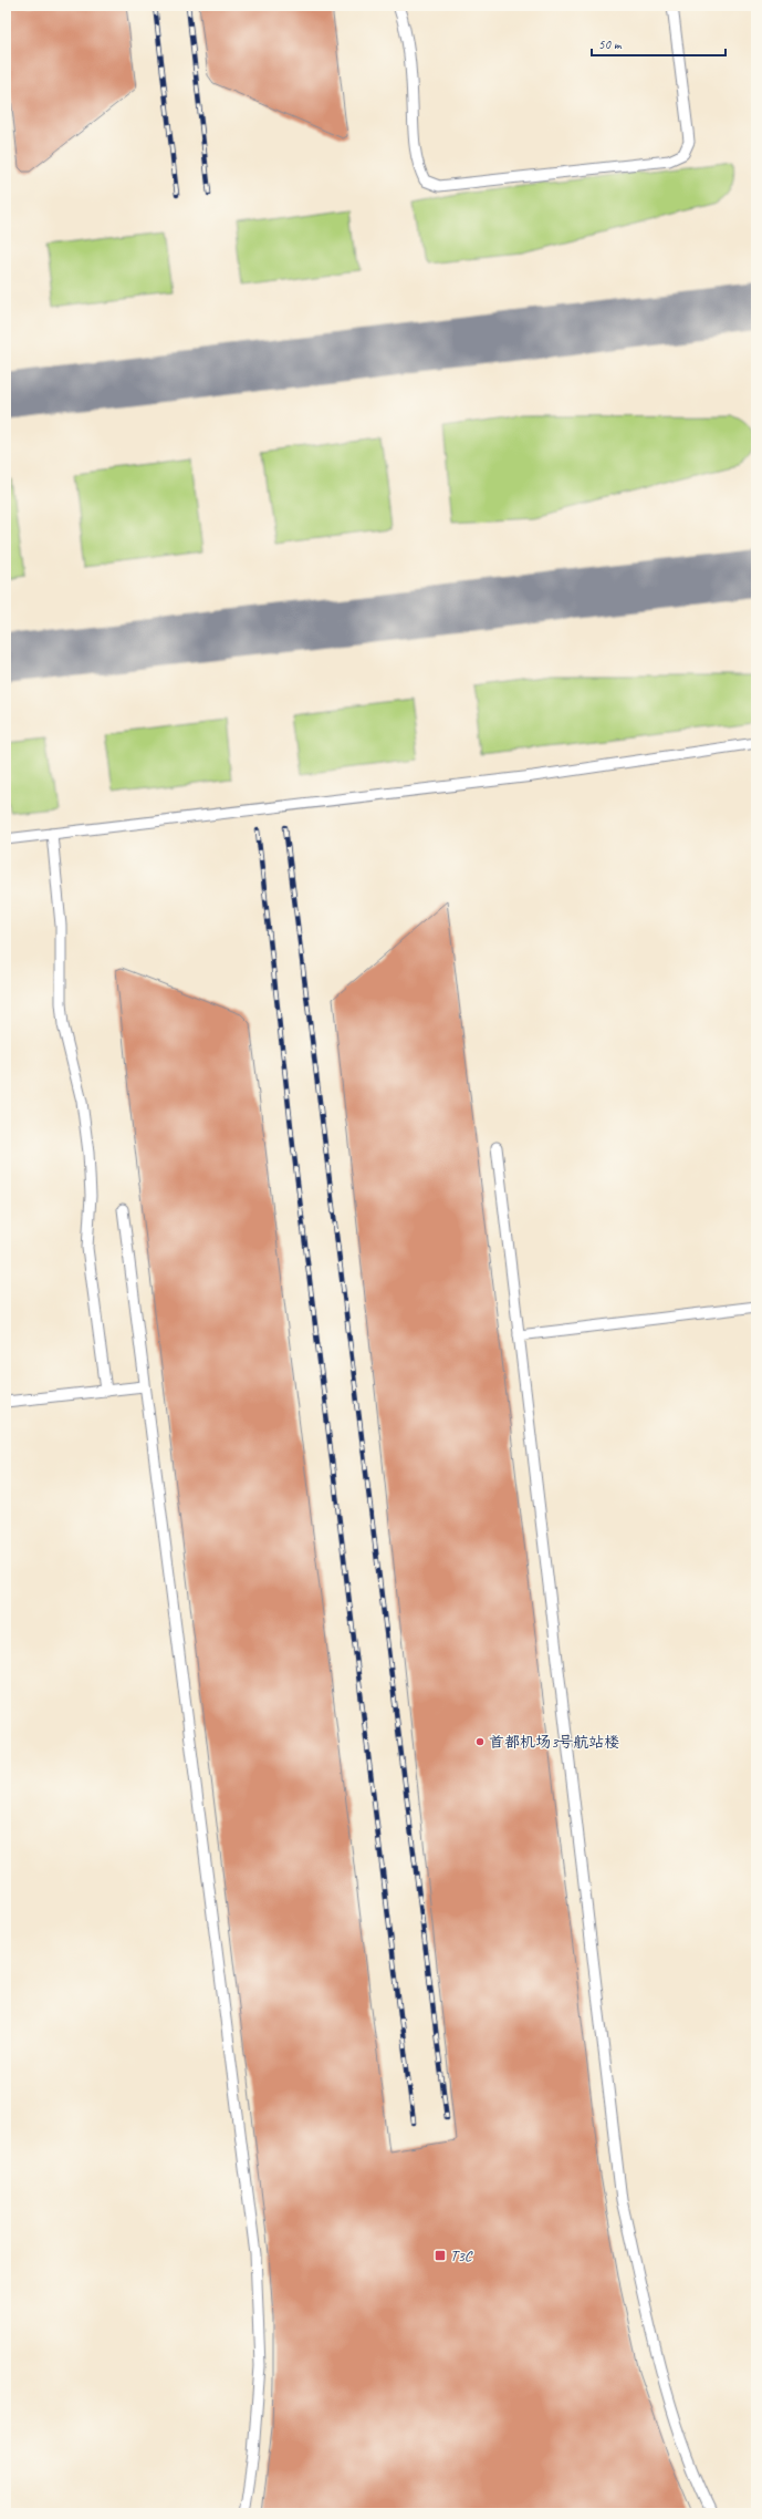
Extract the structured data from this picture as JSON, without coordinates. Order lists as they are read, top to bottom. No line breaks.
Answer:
{"places":{"other":["首都机场3号航站楼"],"transit":["T3C"]},"scale_bar":"50 m"}
